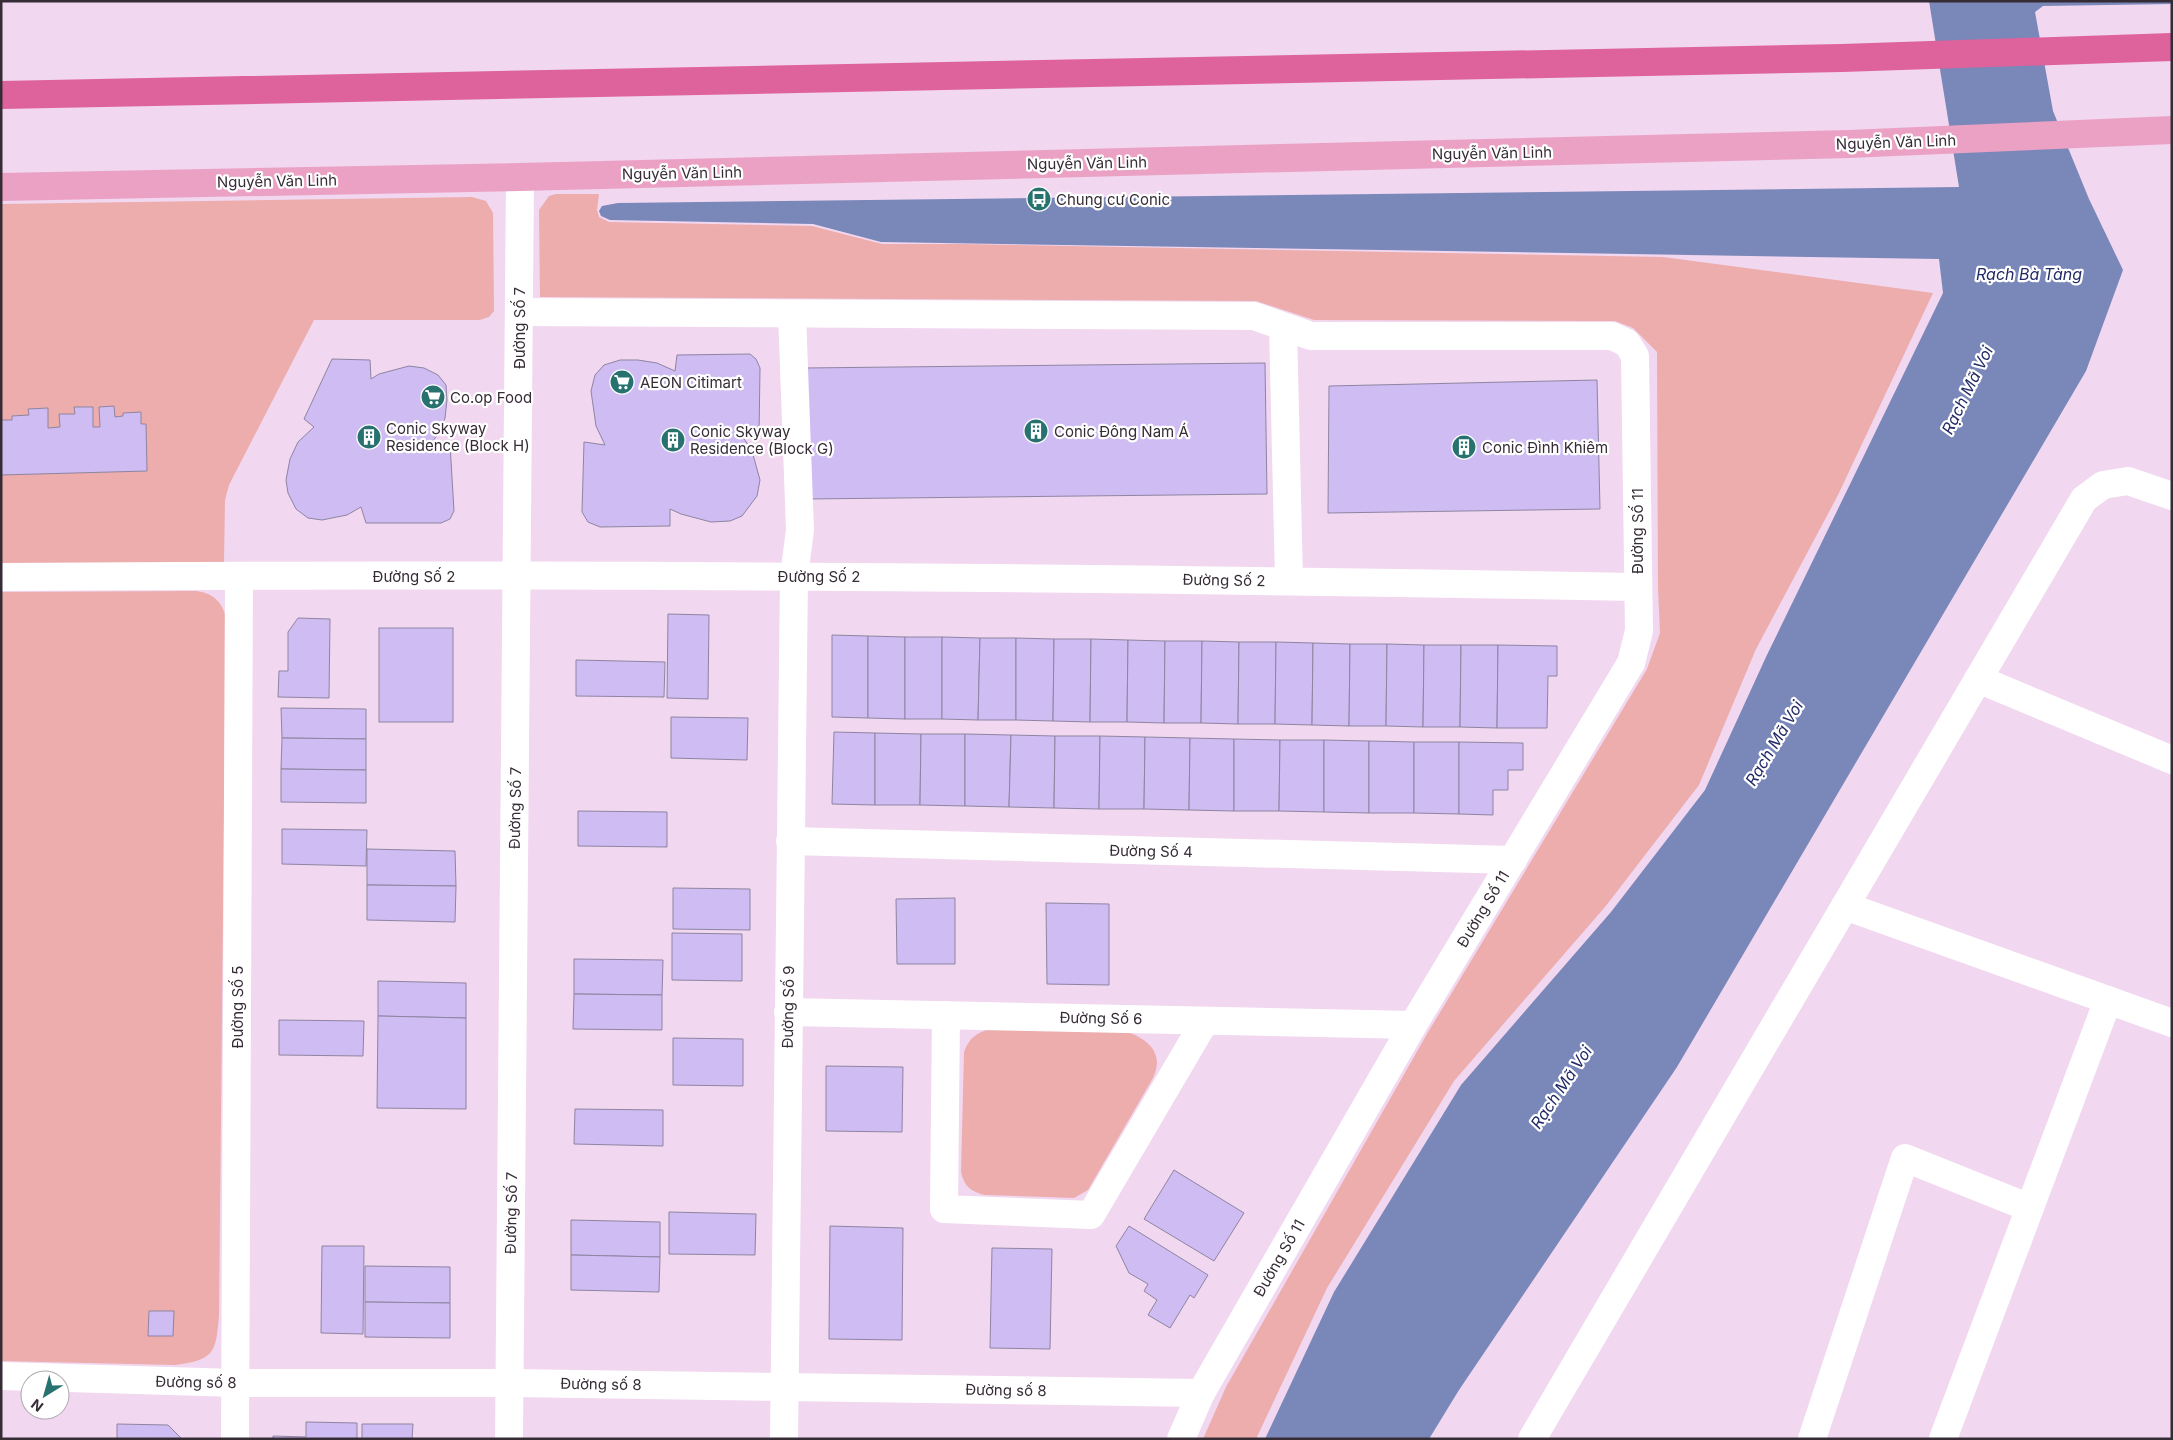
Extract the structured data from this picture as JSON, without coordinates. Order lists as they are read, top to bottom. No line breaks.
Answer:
{"streets":{"main road":["Nguyễn Văn Linh"],"street":["Đường Số 7","Đường Số 11","Đường Số 2","Đường Số 4","Đường Số 5","Đường Số 9","Đường Số 6","Đường số 8"]},"crossings":[["Nguyễn Văn Linh","Đường Số 7"],["Đường Số 7","Đường Số 2"],["Đường Số 7","Đường số 8"],["Đường Số 11","Đường Số 2"],["Đường Số 11","Đường Số 4"],["Đường Số 11","Đường Số 6"],["Đường Số 11","Đường số 8"],["Đường Số 2","Đường Số 5"],["Đường Số 2","Đường Số 9"],["Đường Số 4","Đường Số 9"],["Đường Số 5","Đường số 8"],["Đường Số 9","Đường Số 6"],["Đường Số 9","Đường số 8"]],"water":["Rạch Bà Tàng","Rạch Mã Voi"],"places":{"bus stop":["Chung cư Conic"],"supermarket":["AEON Citimart","Co.op Food"],"building":["Conic Đông Nam Á","Conic Skyway Residence (Block H)","Conic Skyway Residence (Block G)","Conic Đình Khiêm"]},"north":"bottom left"}
